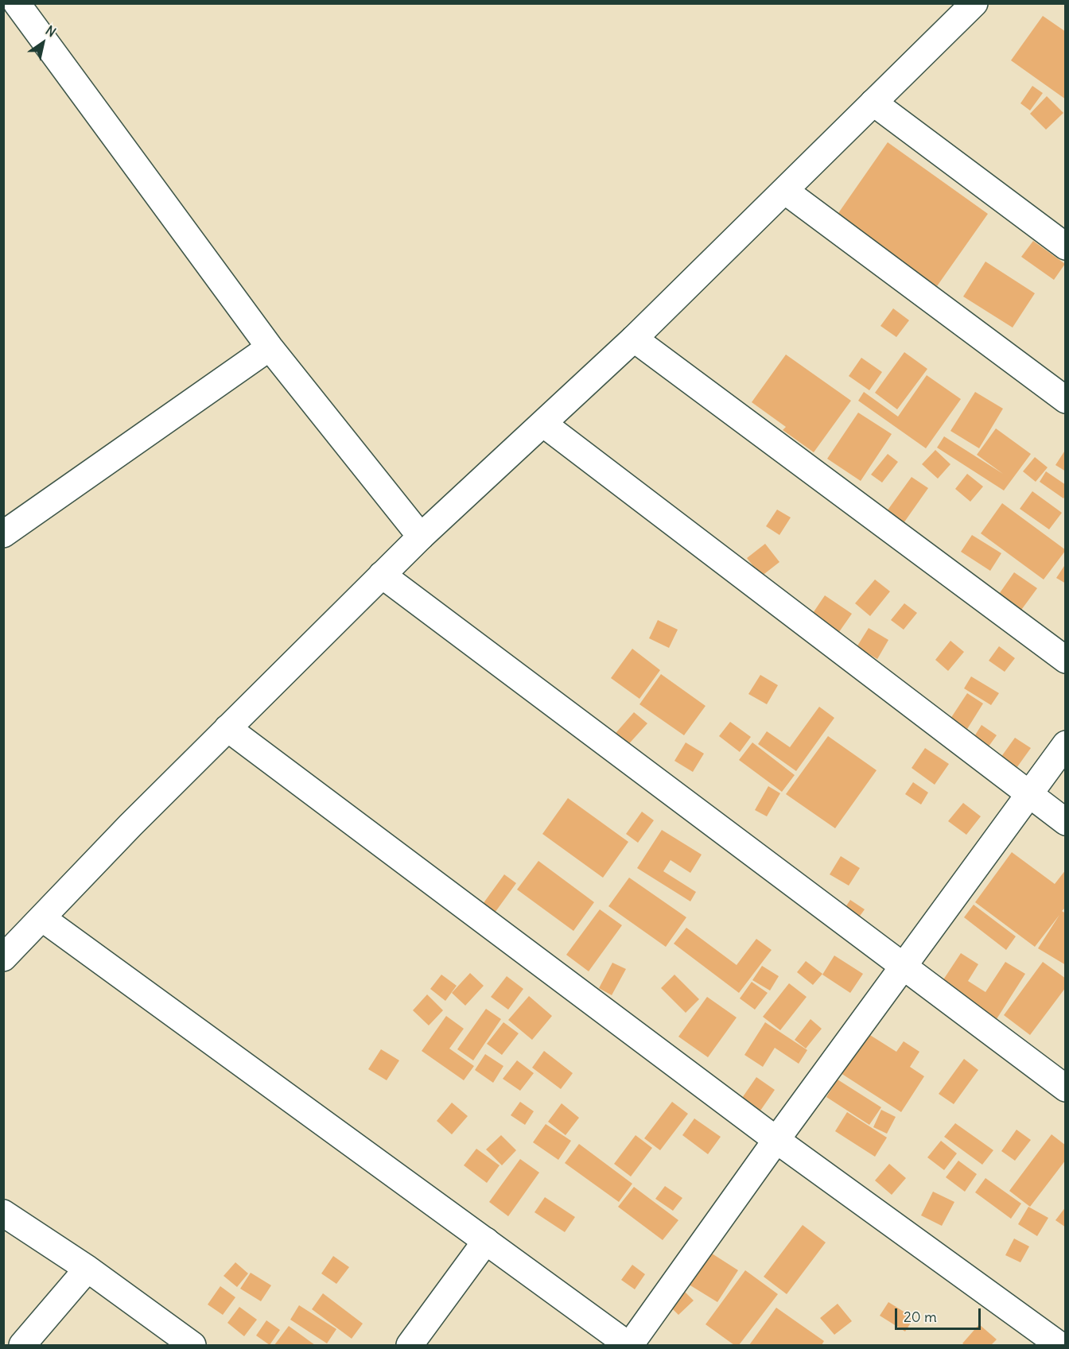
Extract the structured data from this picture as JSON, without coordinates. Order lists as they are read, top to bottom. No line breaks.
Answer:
{"scale_bar":"20 m","north":"top right"}
